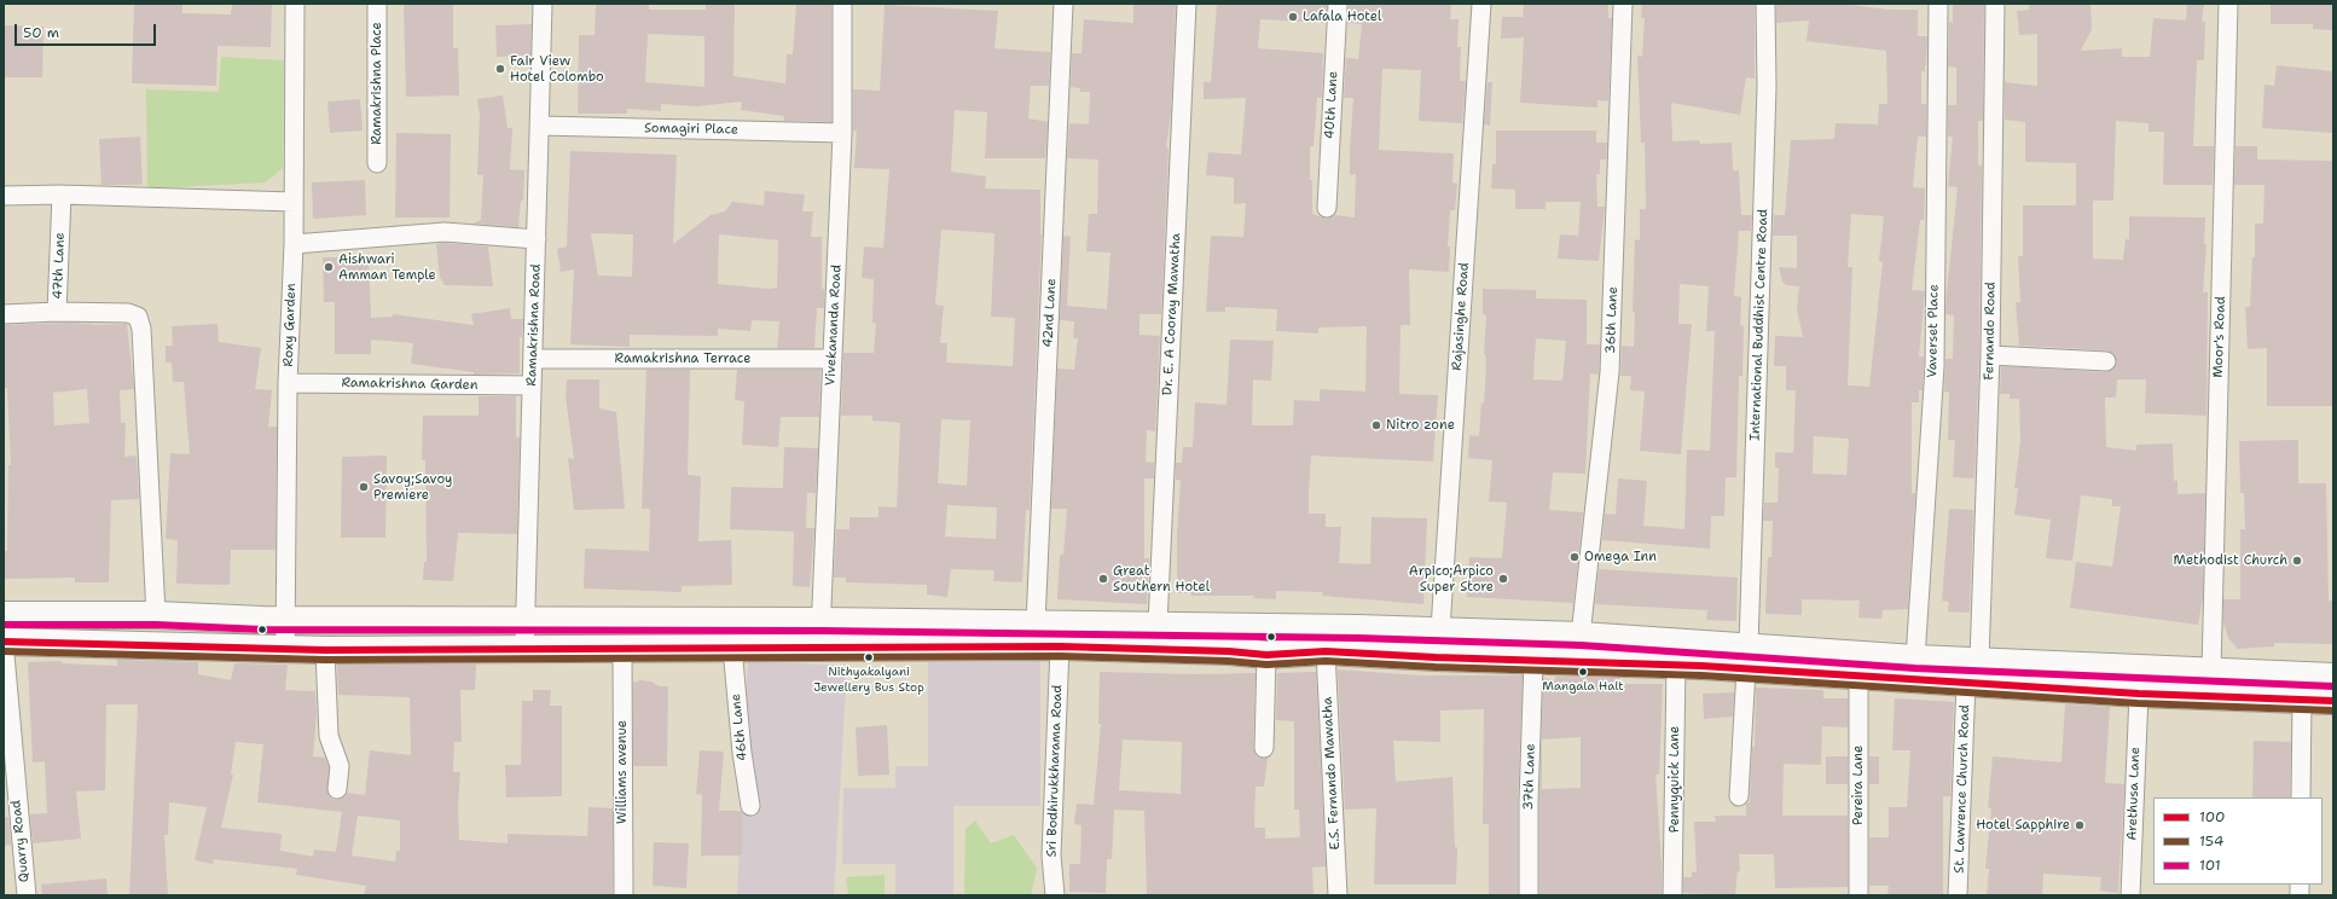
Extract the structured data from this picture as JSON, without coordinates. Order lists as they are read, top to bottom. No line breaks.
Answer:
{"streets":{"street":["Ramakrishna Place","40th Lane","Somagiri Place","47th Lane","42nd Lane","Dr. E. A Cooray Mawatha","Rajasinghe Road","36th Lane","Roxy Garden","Ramakrishna Road","Vivekananda Road","International Buddhist Centre Road","Vaverset Place","Fernando Road","Moor's Road","Ramakrishna Terrace","Ramakrishna Garden","46th Lane","Sri Bodhirukkharama Road","Williams avenue","E.S. Fernando Mawatha","37th Lane","Pennyquick Lane","Pereira Lane","St. Lawrence Church Road","Arethusa Lane","Quarry Road"]},"crossings":[["Somagiri Place","Ramakrishna Road"],["Somagiri Place","Vivekananda Road"],["Roxy Garden","Ramakrishna Garden"],["Ramakrishna Road","Ramakrishna Terrace"],["Ramakrishna Road","Ramakrishna Garden"],["Vivekananda Road","Ramakrishna Terrace"]],"places":["Lafala Hotel","Fair View Hotel Colombo","Aishwari Amman Temple","Nitro zone","Savoy;Savoy Premiere","Omega Inn","Methodist Church","Great Southern Hotel","Arpico;Arpico Super Store","Nithyakalyani Jewellery Bus Stop","Mangala Halt","Hotel Sapphire"],"lines":["transit line 101","transit line 100","transit line 154"],"legend":["100","154","101"],"scale_bar":"50 m"}
